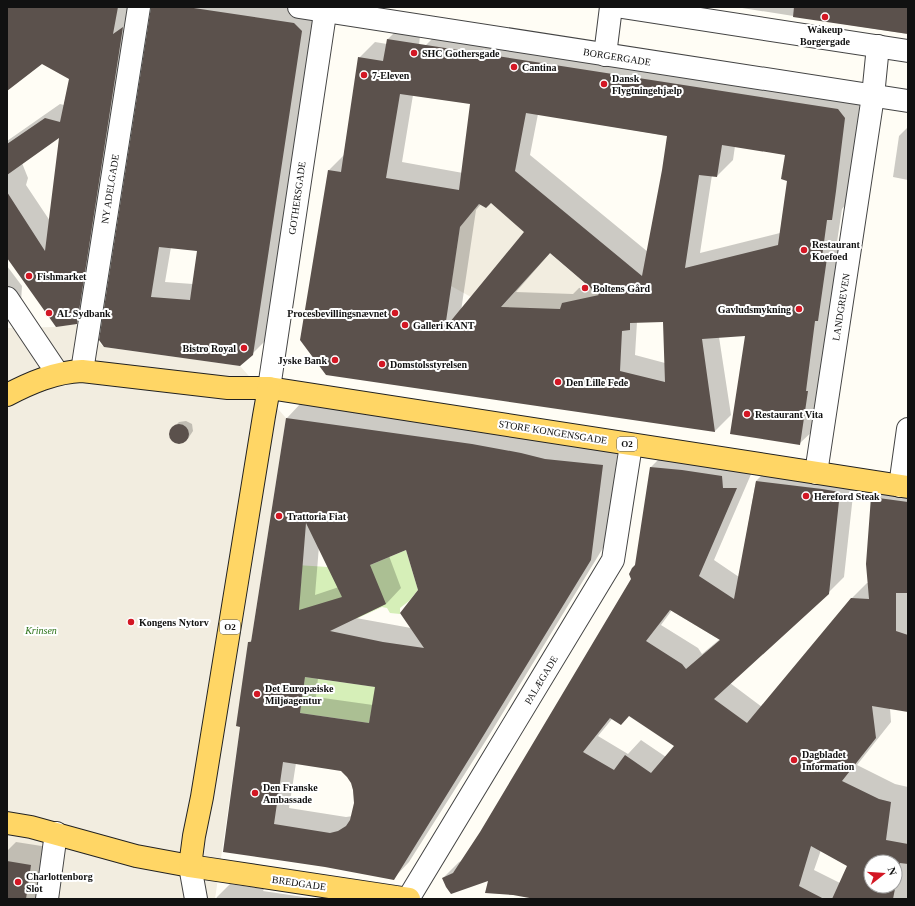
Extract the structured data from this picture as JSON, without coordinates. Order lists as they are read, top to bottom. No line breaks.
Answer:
{"streets":{"main road":["STORE KONGENSGADE","O2","BREDGADE"],"street":["BORGERGADE","NY ADELGADE","GOTHERSGADE","LANDGREVEN","PALÆGADE"]},"crossings":[["BORGERGADE","GOTHERSGADE"],["BORGERGADE","LANDGREVEN"],["NY ADELGADE","O2"],["GOTHERSGADE","STORE KONGENSGADE"],["GOTHERSGADE","O2"],["LANDGREVEN","STORE KONGENSGADE"],["STORE KONGENSGADE","O2"],["STORE KONGENSGADE","PALÆGADE"],["O2","BREDGADE"],["PALÆGADE","BREDGADE"]],"parks":["Krinsen"],"places":["Wakeup Borgergade","SHC Gothersgade","Cantina","7-Eleven","Dansk Flygtningehjælp","Restaurant Koefoed","Fishmarket","Boltens Gård","Gavludsmykning","AL Sydbank","Procesbevillingsnævnet","Galleri KANT","Bistro Royal","Jyske Bank","Domstolsstyrelsen","Den Lille Fede","Restaurant Vita","Hereford Steak","Trattoria Fiat","Kongens Nytorv","Det Europæiske Miljøagentur","Dagbladet Information","Den Franske Ambassade","Charlottenborg Slot"],"north":"right"}
